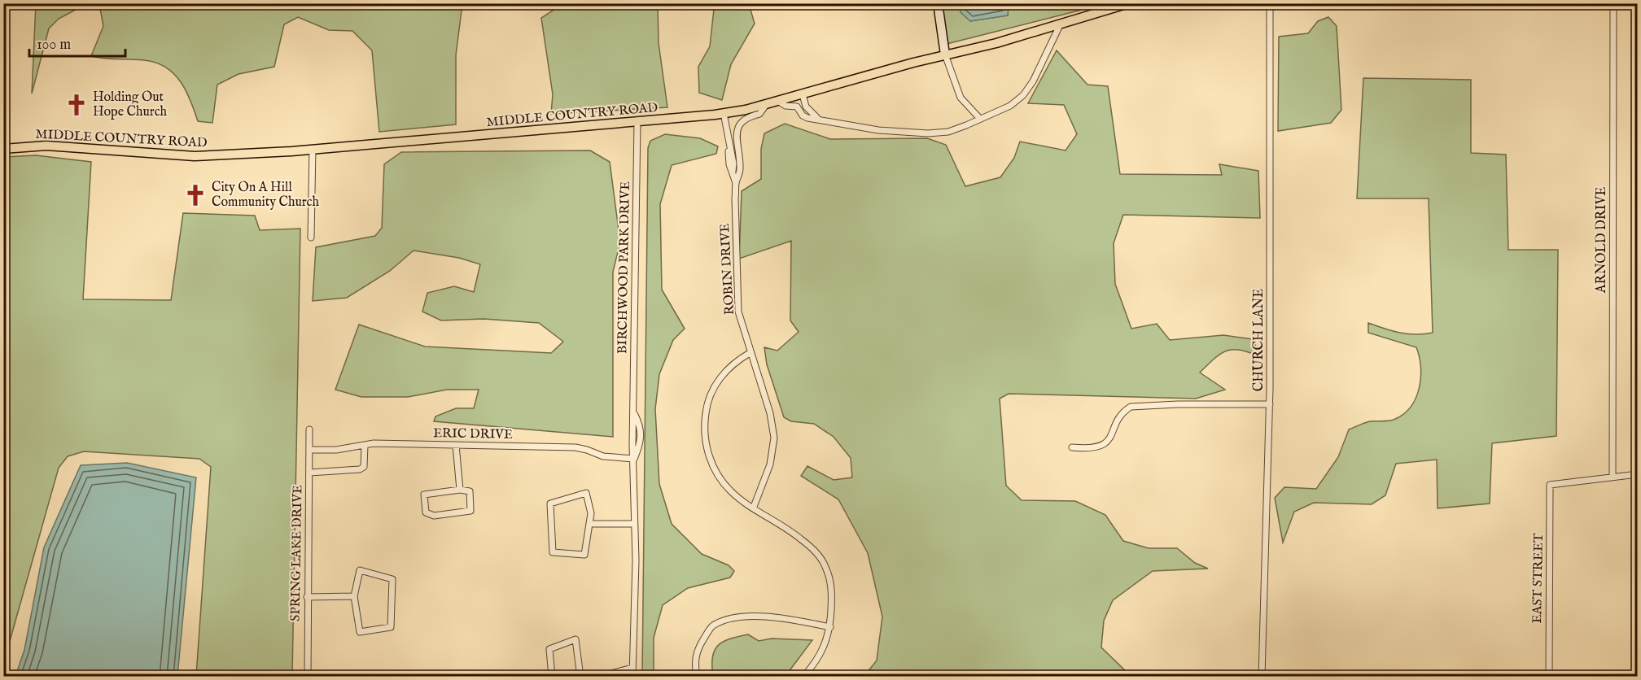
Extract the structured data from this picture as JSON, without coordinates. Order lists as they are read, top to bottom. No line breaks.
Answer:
{"streets":{"main road":["MIDDLE COUNTRY ROAD"],"street":["ARNOLD DRIVE","BIRCHWOOD PARK DRIVE","ROBIN DRIVE","CHURCH LANE","ERIC DRIVE","SPRING LAKE DRIVE","EAST STREET"]},"crossings":[["MIDDLE COUNTRY ROAD","BIRCHWOOD PARK DRIVE"],["MIDDLE COUNTRY ROAD","ROBIN DRIVE"],["ARNOLD DRIVE","EAST STREET"],["BIRCHWOOD PARK DRIVE","ERIC DRIVE"],["ERIC DRIVE","SPRING LAKE DRIVE"]],"places":{"church":["Holding Out Hope Church","City On A Hill Community Church"]},"scale_bar":"100 m"}
